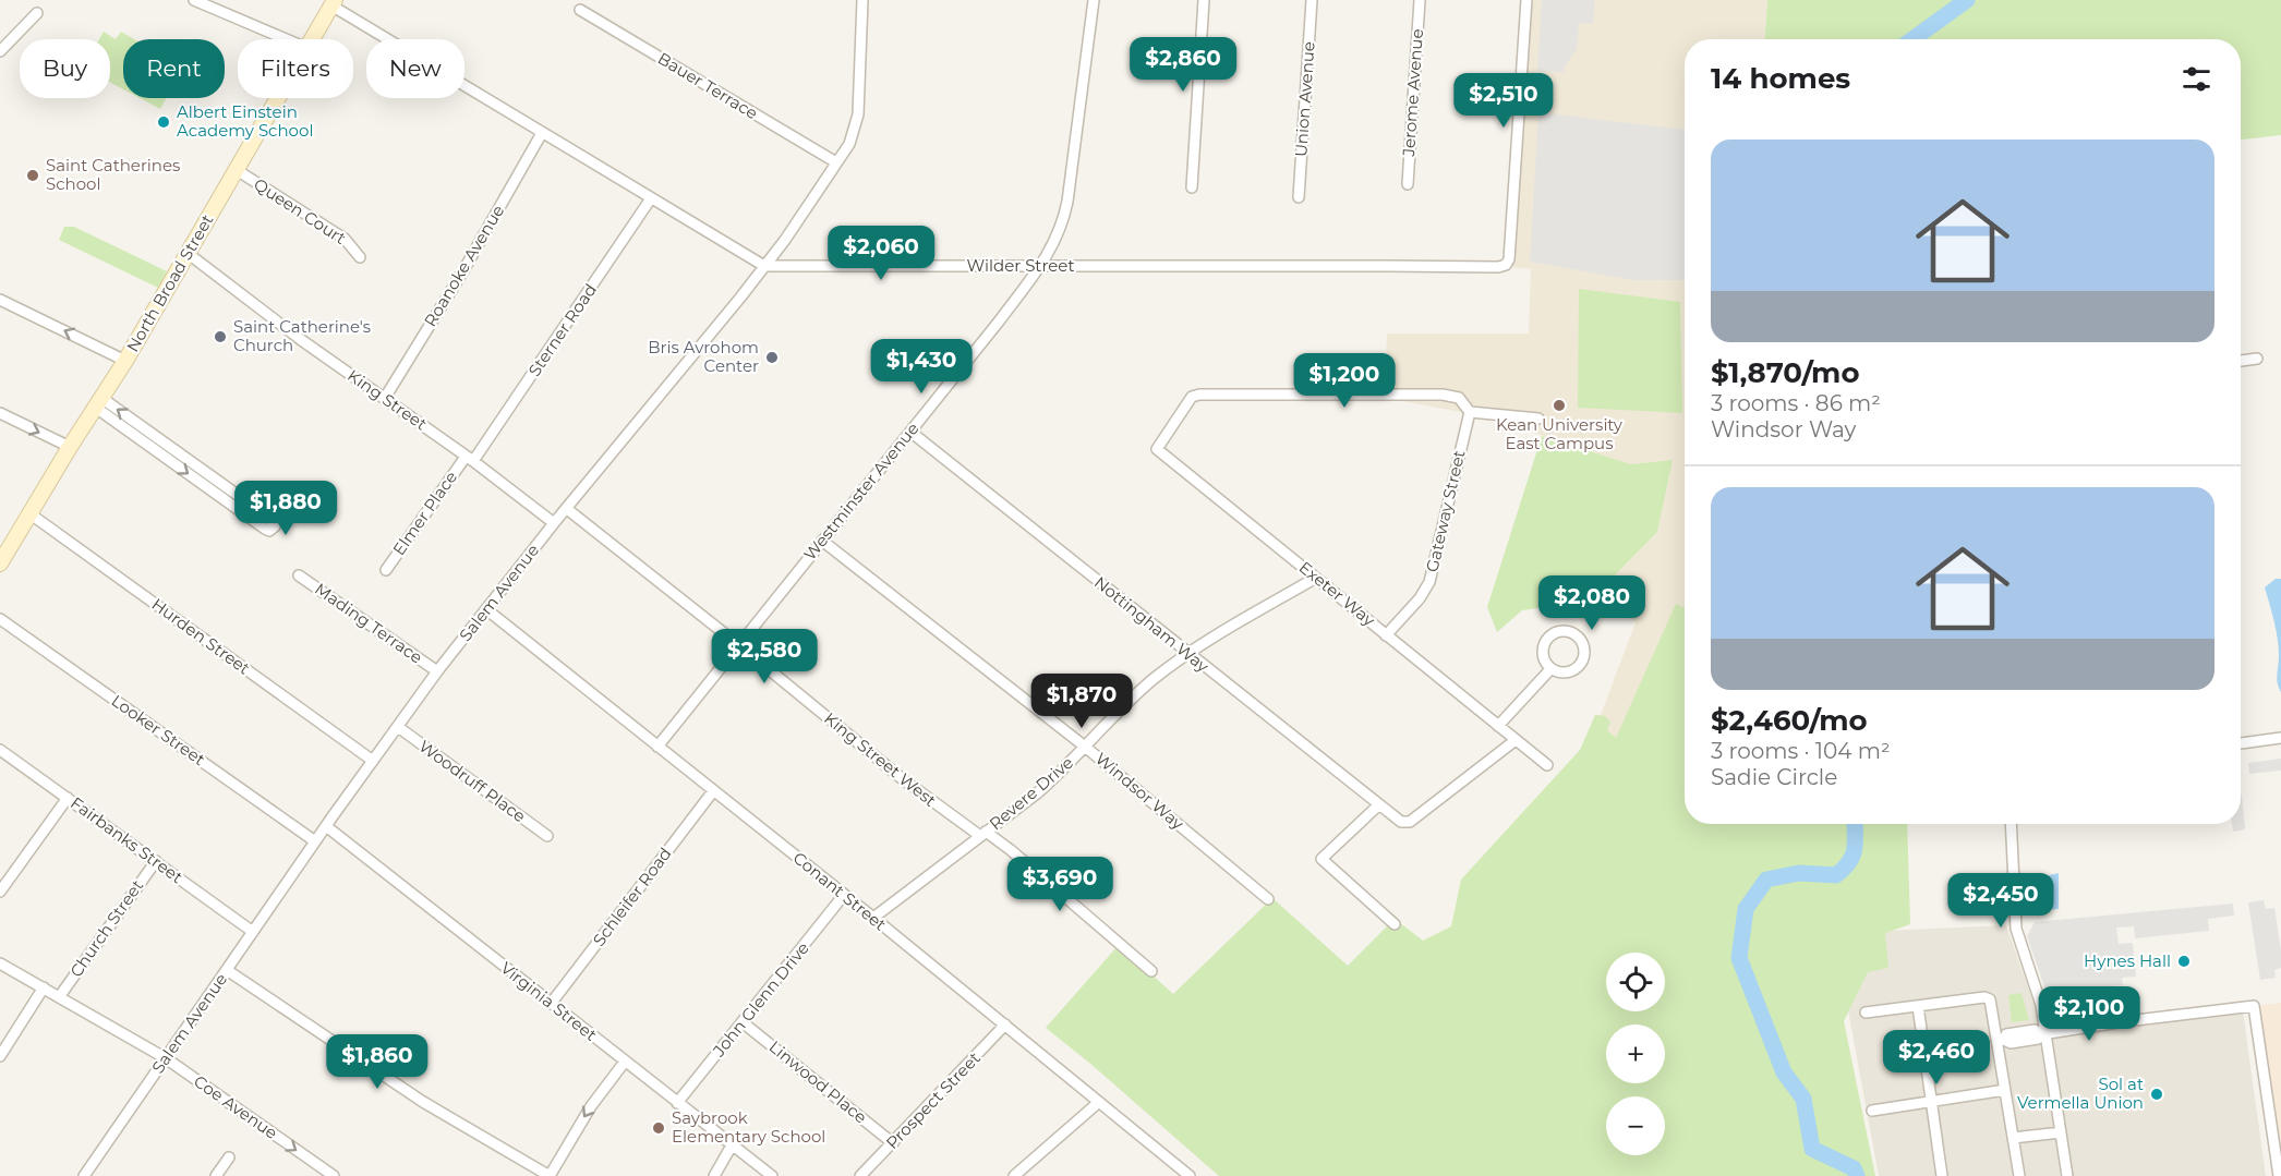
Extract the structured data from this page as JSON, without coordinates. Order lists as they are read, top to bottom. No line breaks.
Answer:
{"streets":{"main road":["North Broad Street"],"street":["Bauer Terrace","Jerome Avenue","Union Avenue","Queen Court","Roanoke Avenue","Wilder Street","Sterner Road","King Street","Westminster Avenue","Gateway Street","Elmer Place","Salem Avenue","Exeter Way","Mading Terrace","Nottingham Way","Hurden Street","Looker Street","King Street West","Woodruff Place","Windsor Way","Revere Drive","Fairbanks Street","Conant Street","Schleifer Road","Church Street","John Glenn Drive","Virginia Street","Linwood Place","Prospect Street","Coe Avenue"]},"crossings":[["Bauer Terrace","Salem Avenue"],["Queen Court","North Broad Street"],["Roanoke Avenue","King Street"],["Wilder Street","Westminster Avenue"],["Wilder Street","Salem Avenue"],["North Broad Street","King Street"],["North Broad Street","Hurden Street"],["Sterner Road","King Street"],["Sterner Road","Elmer Place"],["King Street","Elmer Place"],["King Street","Salem Avenue"],["Westminster Avenue","Nottingham Way"],["Westminster Avenue","King Street West"],["Westminster Avenue","Windsor Way"],["Westminster Avenue","Conant Street"],["Gateway Street","Exeter Way"],["Salem Avenue","Mading Terrace"],["Salem Avenue","Hurden Street"],["Salem Avenue","Looker Street"],["Salem Avenue","King Street West"],["Salem Avenue","Woodruff Place"],["Salem Avenue","Fairbanks Street"],["Salem Avenue","Conant Street"],["Salem Avenue","Virginia Street"],["Salem Avenue","Coe Avenue"],["Exeter Way","Nottingham Way"],["Exeter Way","Revere Drive"],["Nottingham Way","Revere Drive"],["King Street West","Revere Drive"],["Windsor Way","Revere Drive"],["Revere Drive","Conant Street"],["Fairbanks Street","Church Street"],["Conant Street","Schleifer Road"],["Conant Street","John Glenn Drive"],["Conant Street","Prospect Street"],["Schleifer Road","Virginia Street"],["Church Street","Coe Avenue"],["John Glenn Drive","Virginia Street"],["John Glenn Drive","Linwood Place"],["Linwood Place","Prospect Street"]],"one_way":["Coe Avenue"],"places":["Albert Einstein Academy School","Saint Catherines School","Saint Catherine's Church","Bris Avrohom Center","Kean University East Campus","Hynes Hall","Sol at Vermella Union","Saybrook Elementary School"],"page":{"price":["$2,860","$2,510","$2,060","$1,430","$1,200","$1,880","$2,080","$2,580","$1,870","$3,690","$2,450","$2,100","$2,460","$1,860"],"chip":["Buy","Rent","Filters","New"],"heading":"14 homes","list":[{"name":"$1,870/mo","note":"3 rooms · 86 m² · Windsor Way"},{"name":"$2,460/mo","note":"3 rooms · 104 m² · Sadie Circle"}],"map_buttons":["+","−"]}}
